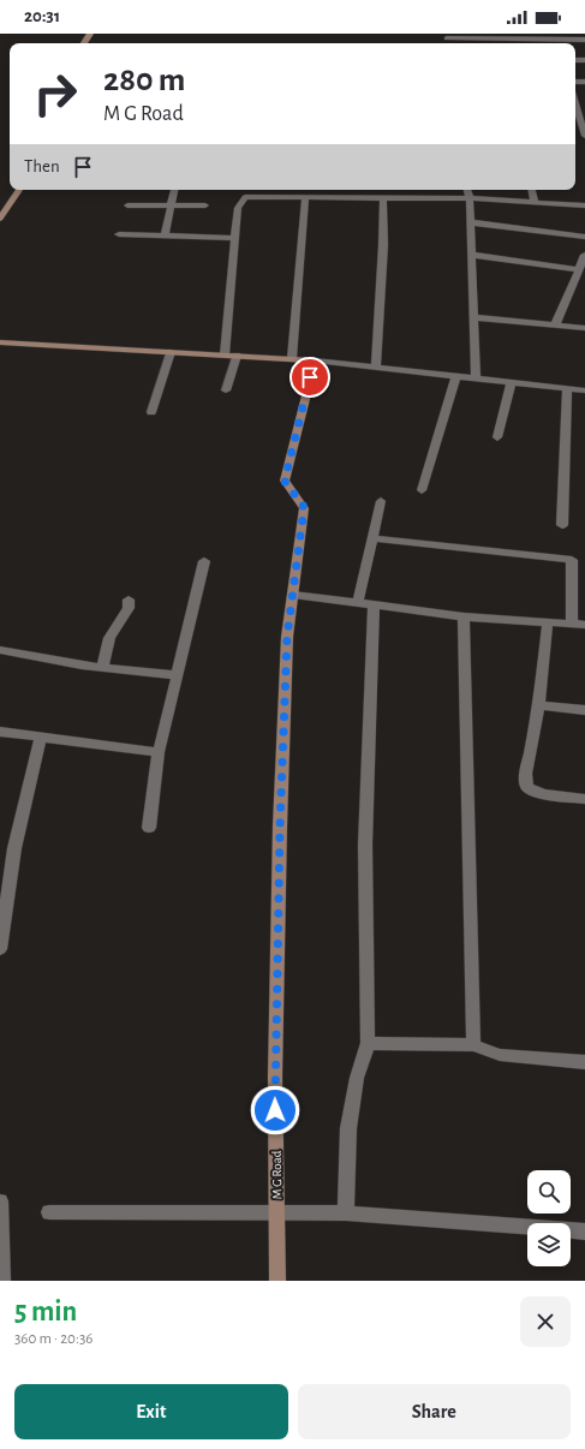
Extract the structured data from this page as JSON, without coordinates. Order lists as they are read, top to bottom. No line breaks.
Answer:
{"streets":{"street":["M G Road"]},"page":{"status":"20:31","turn":["280 m","M G Road"],"then":"Then","heading":["5 min","360 m · 20:36"],"buttons":["Exit","Share"]}}
